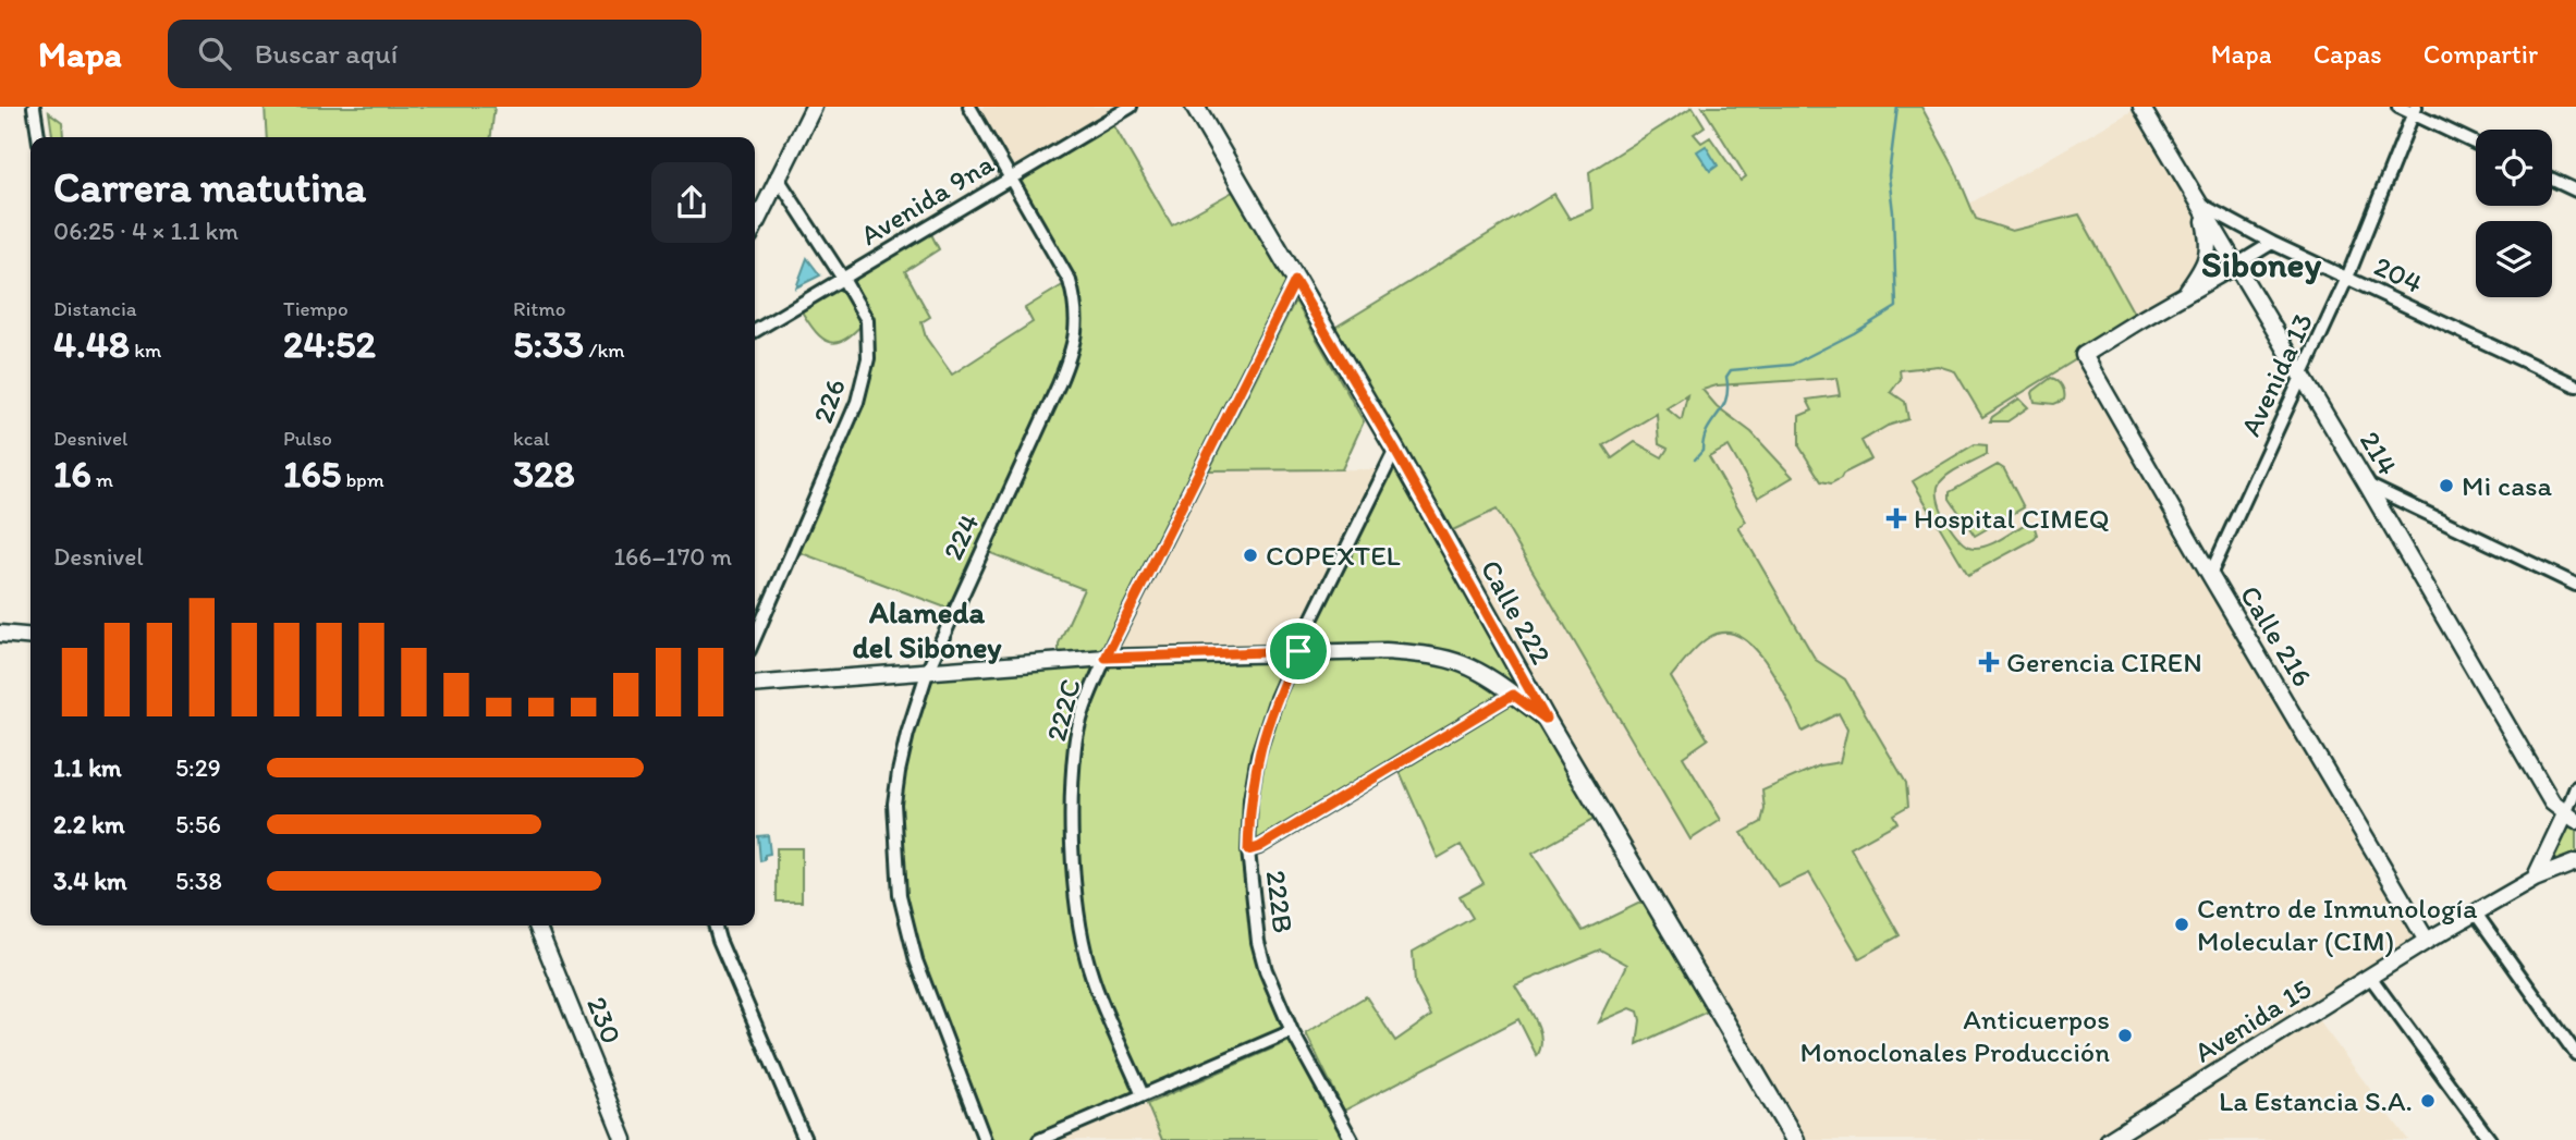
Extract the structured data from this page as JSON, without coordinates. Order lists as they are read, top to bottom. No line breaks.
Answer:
{"streets":{"main road":["Calle 222"],"street":["Avenida 9na","204","Avenida 13","226","214","224","Calle 216","222C","222B","230","Avenida 15"]},"crossings":[["Avenida 9na","226"],["Avenida 9na","224"],["204","Avenida 13"],["204","214"],["Avenida 13","214"],["Avenida 13","Calle 216"],["Calle 222","222C"],["Calle 222","222B"],["Calle 216","Avenida 15"]],"districts":["Siboney","Alameda del Siboney"],"places":{"other":["Mi casa","COPEXTEL","Centro de Inmunología Molecular (CIM)","Anticuerpos Monoclonales Producción","La Estancia S.A."],"health":["Hospital CIMEQ","Gerencia CIREN"]},"page":{"header":"Mapa","search":"Buscar aquí","nav":["Mapa","Capas","Compartir"],"heading":["Carrera matutina","06:25 · 4 × 1.1 km"],"stats":[["Distancia","4.48 km"],["Tiempo","24:52"],["Ritmo","5:33 /km"],["Desnivel","16 m"],["Pulso","165 bpm"],["kcal","328"]],"chart":["Desnivel","166–170 m"],"list":[{"name":"1.1 km","note":"5:29"},{"name":"2.2 km","note":"5:56"},{"name":"3.4 km","note":"5:38"}]}}
